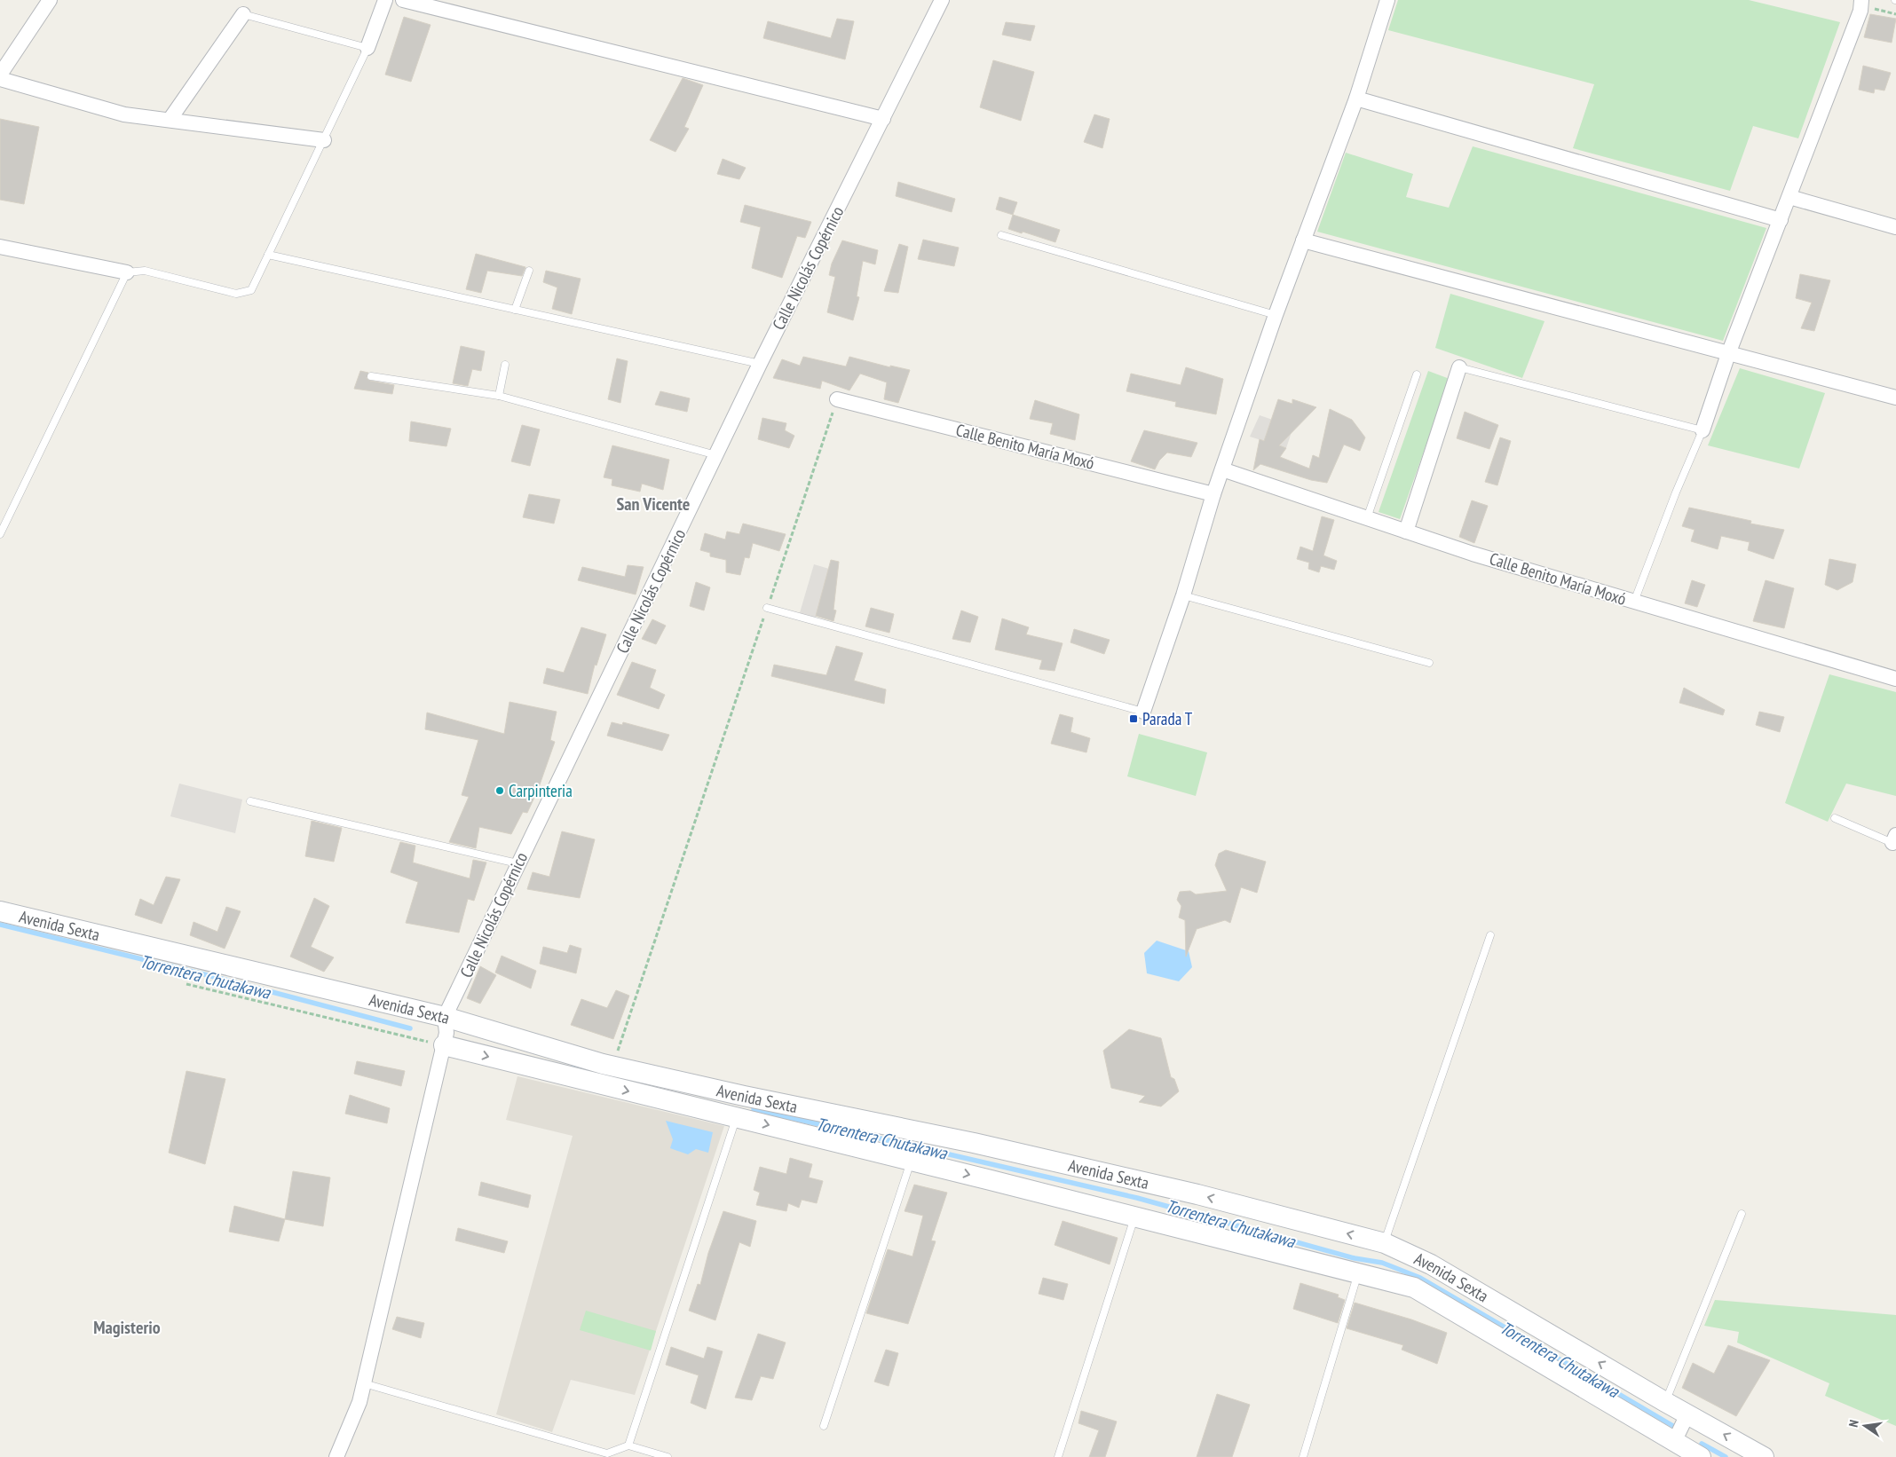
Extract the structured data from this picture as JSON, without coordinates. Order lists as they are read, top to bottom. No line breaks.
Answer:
{"streets":{"street":["Calle Nicolás Copérnico","Calle Benito María Moxó","Avenida Sexta"]},"crossings":[["Calle Nicolás Copérnico","Avenida Sexta"]],"districts":["San Vicente","Magisterio"],"water":["Torrentera Chutakawa"],"places":{"transit":["Parada T"],"other":["Carpinteria"]},"north":"left"}
